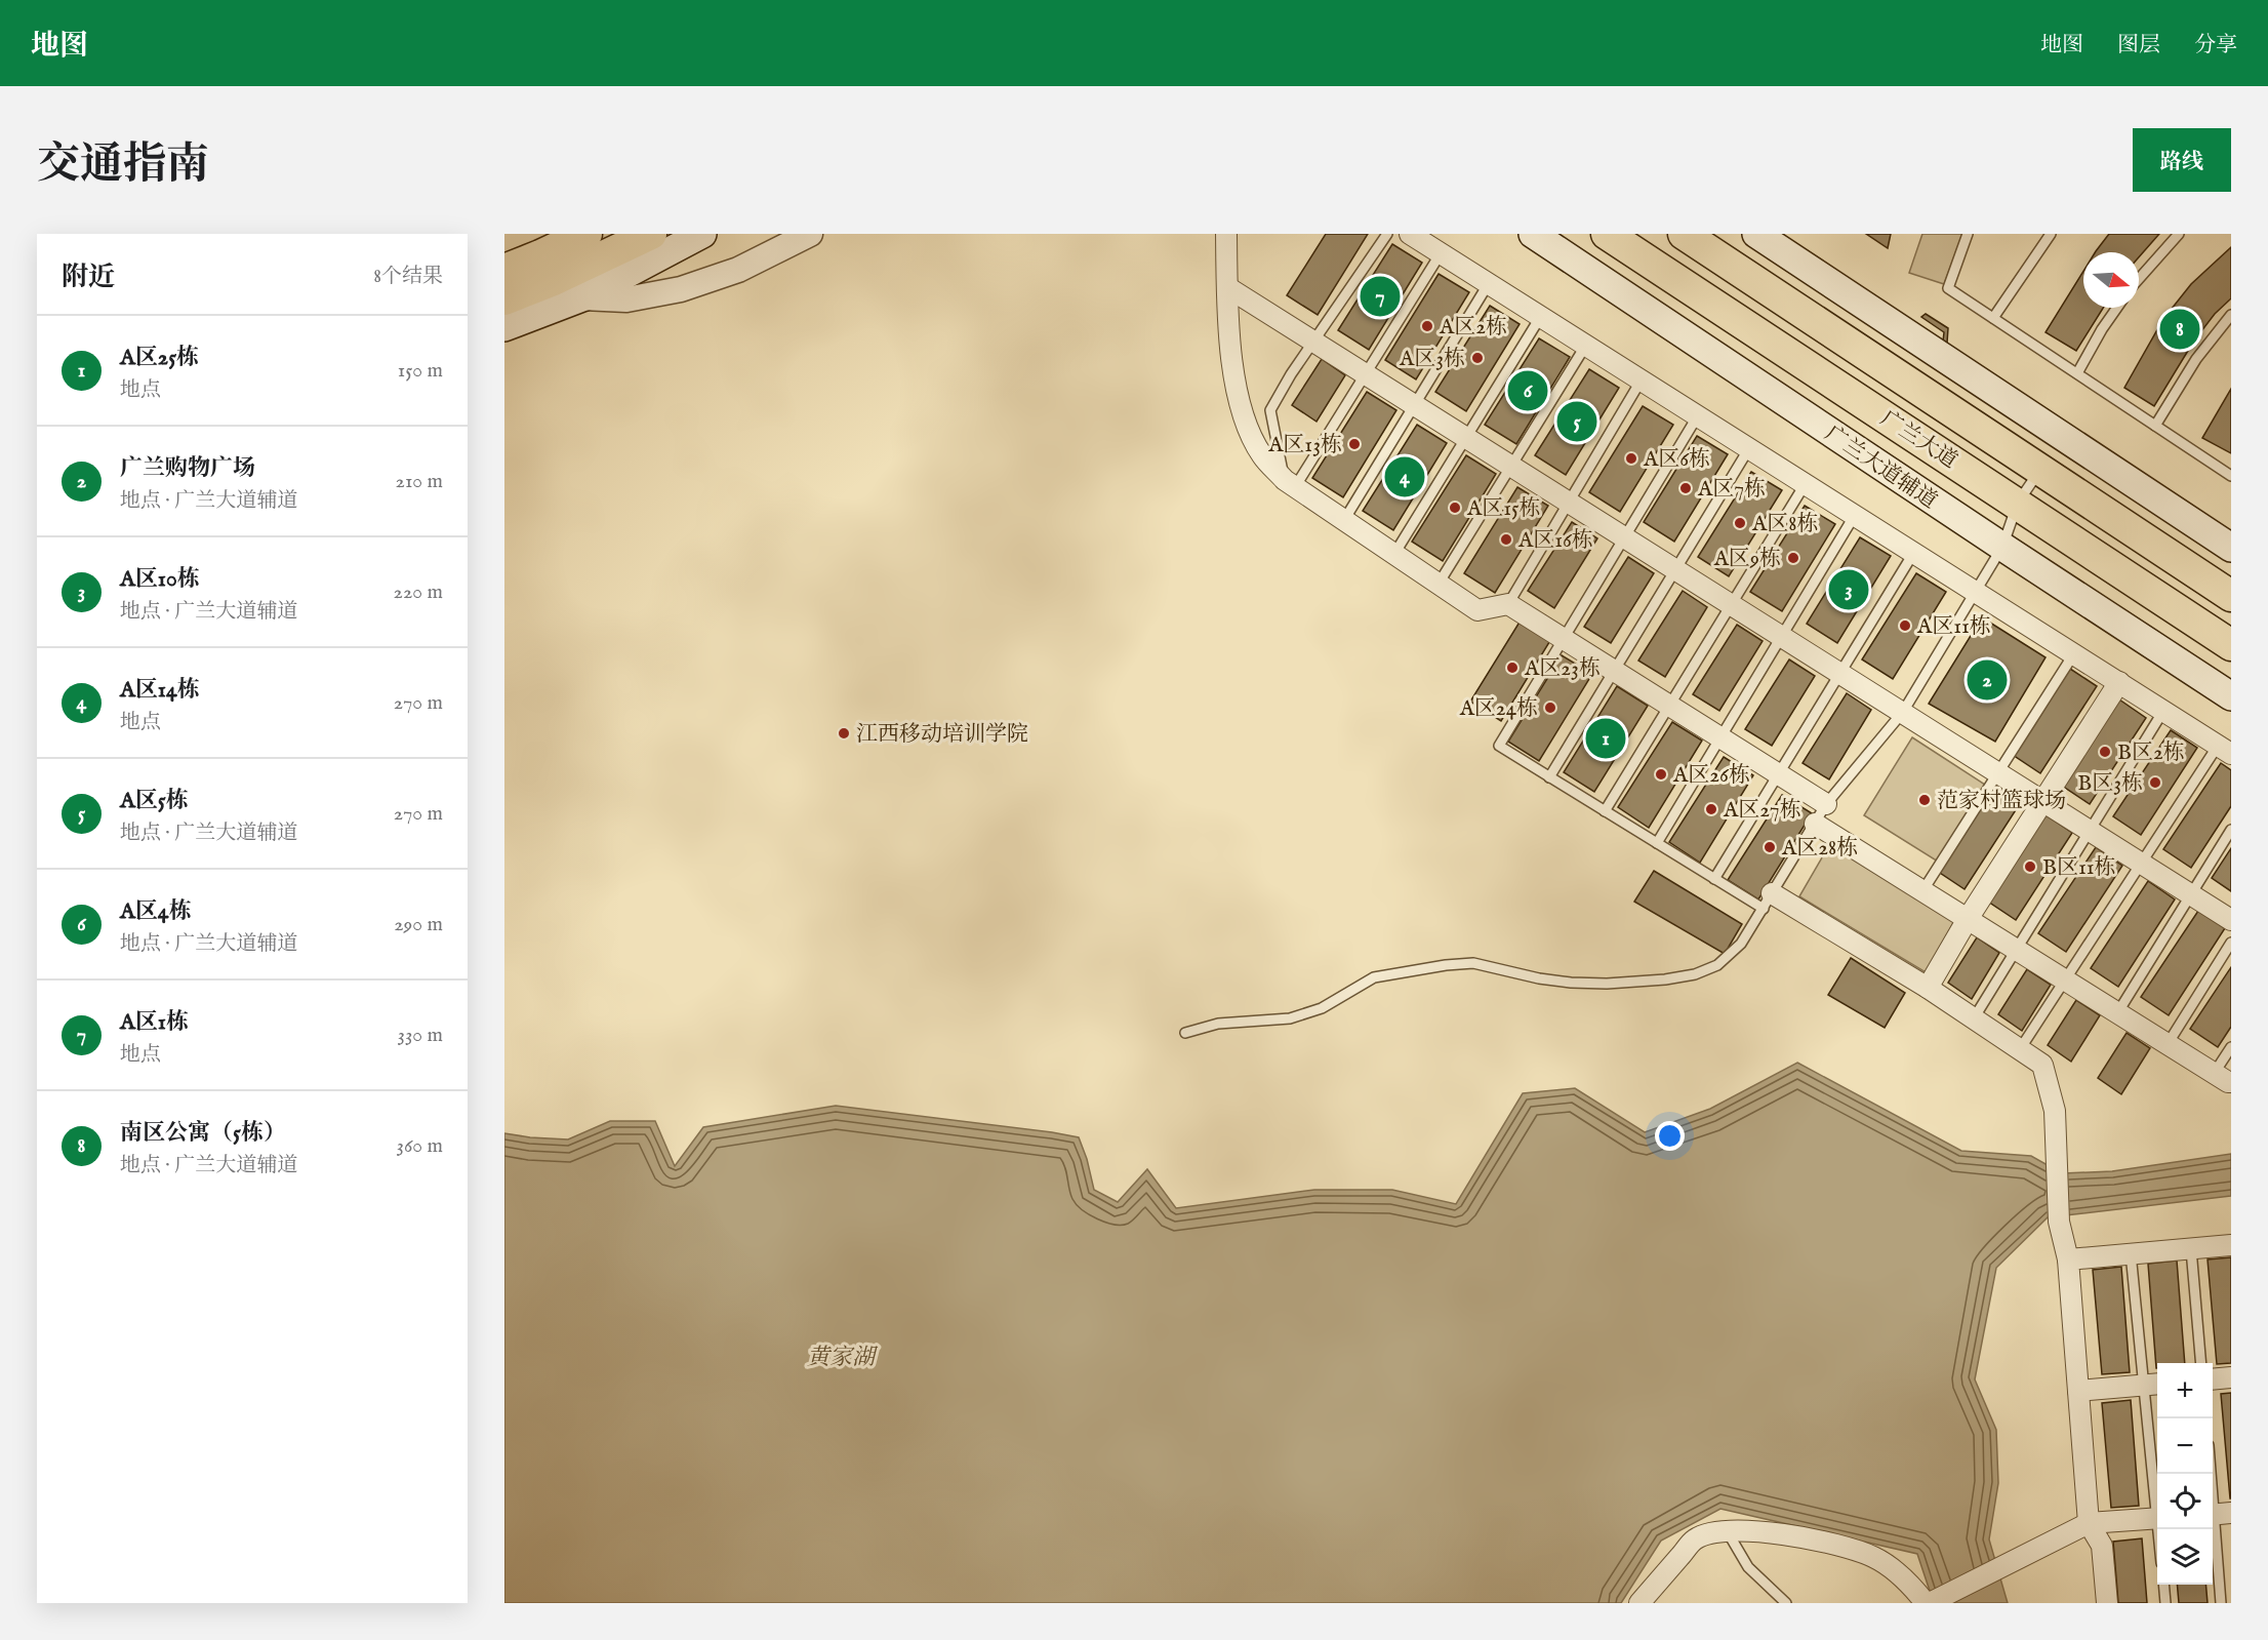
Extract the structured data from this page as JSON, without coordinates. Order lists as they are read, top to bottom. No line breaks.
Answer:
{"streets":{"main road":["广兰大道","广兰大道辅道"]},"water":["黄家湖"],"places":["A区2栋","A区3栋","A区13栋","A区6栋","A区7栋","A区15栋","A区8栋","A区16栋","A区9栋","A区11栋","A区23栋","A区24栋","江西移动培训学院","B区2栋","A区26栋","B区3栋","范家村篮球场","A区27栋","A区28栋","B区11栋"],"north":"right","page":{"header":"地图","nav":["地图","图层","分享"],"title":"交通指南","buttons":"路线","heading":["附近","8个结果"],"pins":["7","8","6","5","4","3","2","1"],"list":[{"mark":"1","name":"A区25栋","note":"地点","value":"150 m"},{"mark":"2","name":"广兰购物广场","note":"地点 · 广兰大道辅道","value":"210 m"},{"mark":"3","name":"A区10栋","note":"地点 · 广兰大道辅道","value":"220 m"},{"mark":"4","name":"A区14栋","note":"地点","value":"270 m"},{"mark":"5","name":"A区5栋","note":"地点 · 广兰大道辅道","value":"270 m"},{"mark":"6","name":"A区4栋","note":"地点 · 广兰大道辅道","value":"290 m"},{"mark":"7","name":"A区1栋","note":"地点","value":"330 m"},{"mark":"8","name":"南区公寓（5栋）","note":"地点 · 广兰大道辅道","value":"360 m"}],"map_buttons":["+","−"]}}
